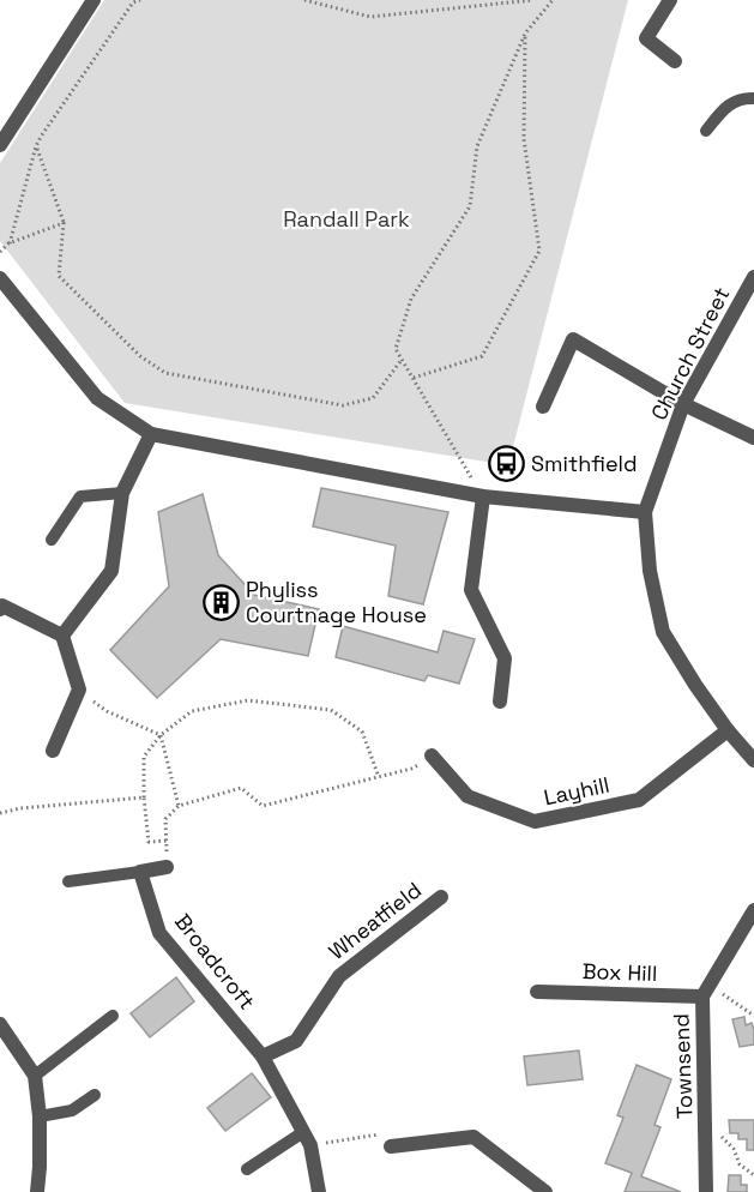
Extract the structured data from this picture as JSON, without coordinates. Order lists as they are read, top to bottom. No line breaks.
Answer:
{"streets":{"street":["Church Street","Layhill","Wheatfield","Broadcroft","Box Hill","Townsend"]},"crossings":[["Church Street","Layhill"],["Wheatfield","Broadcroft"],["Box Hill","Townsend"]],"parks":["Randall Park"],"places":{"bus stop":["Smithfield"],"building":["Phyliss Courtnage House"]}}
